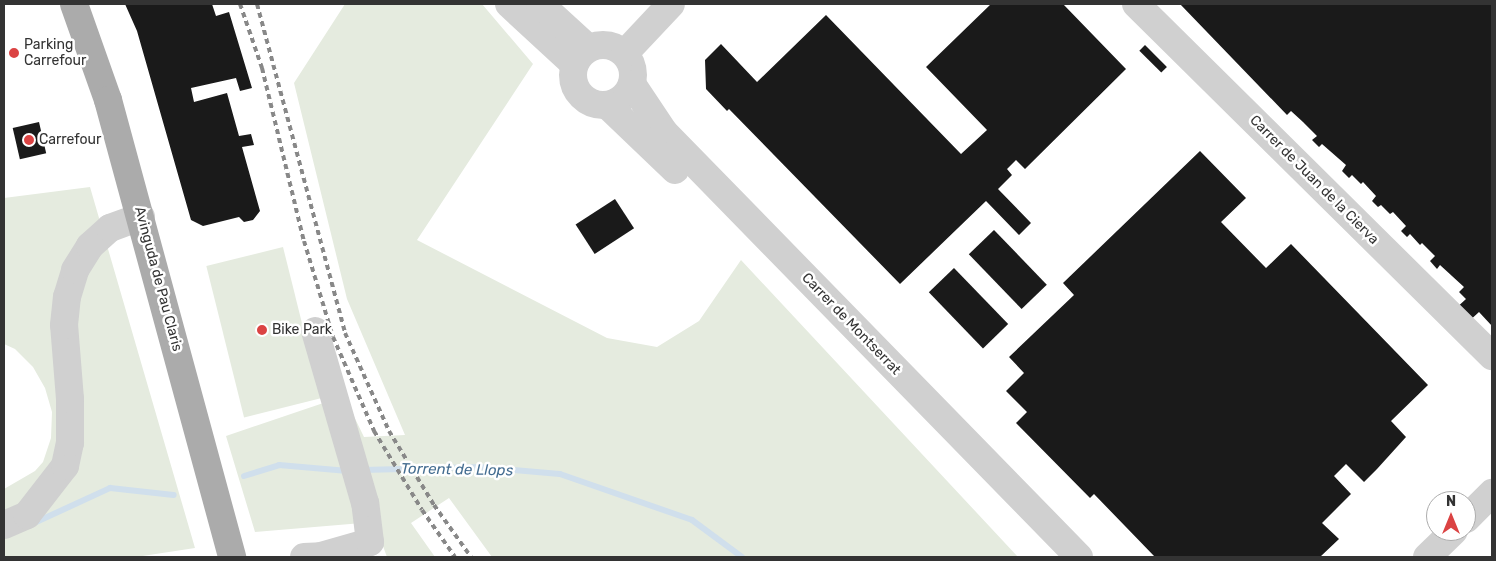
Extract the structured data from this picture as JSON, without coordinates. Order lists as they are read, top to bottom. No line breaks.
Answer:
{"streets":{"main road":["Avinguda de Pau Claris"],"street":["Carrer de Juan de la Cierva","Carrer de Montserrat"]},"water":["Torrent de Llops"],"places":["Parking Carrefour","Carrefour","Bike Park"],"north":"top"}
